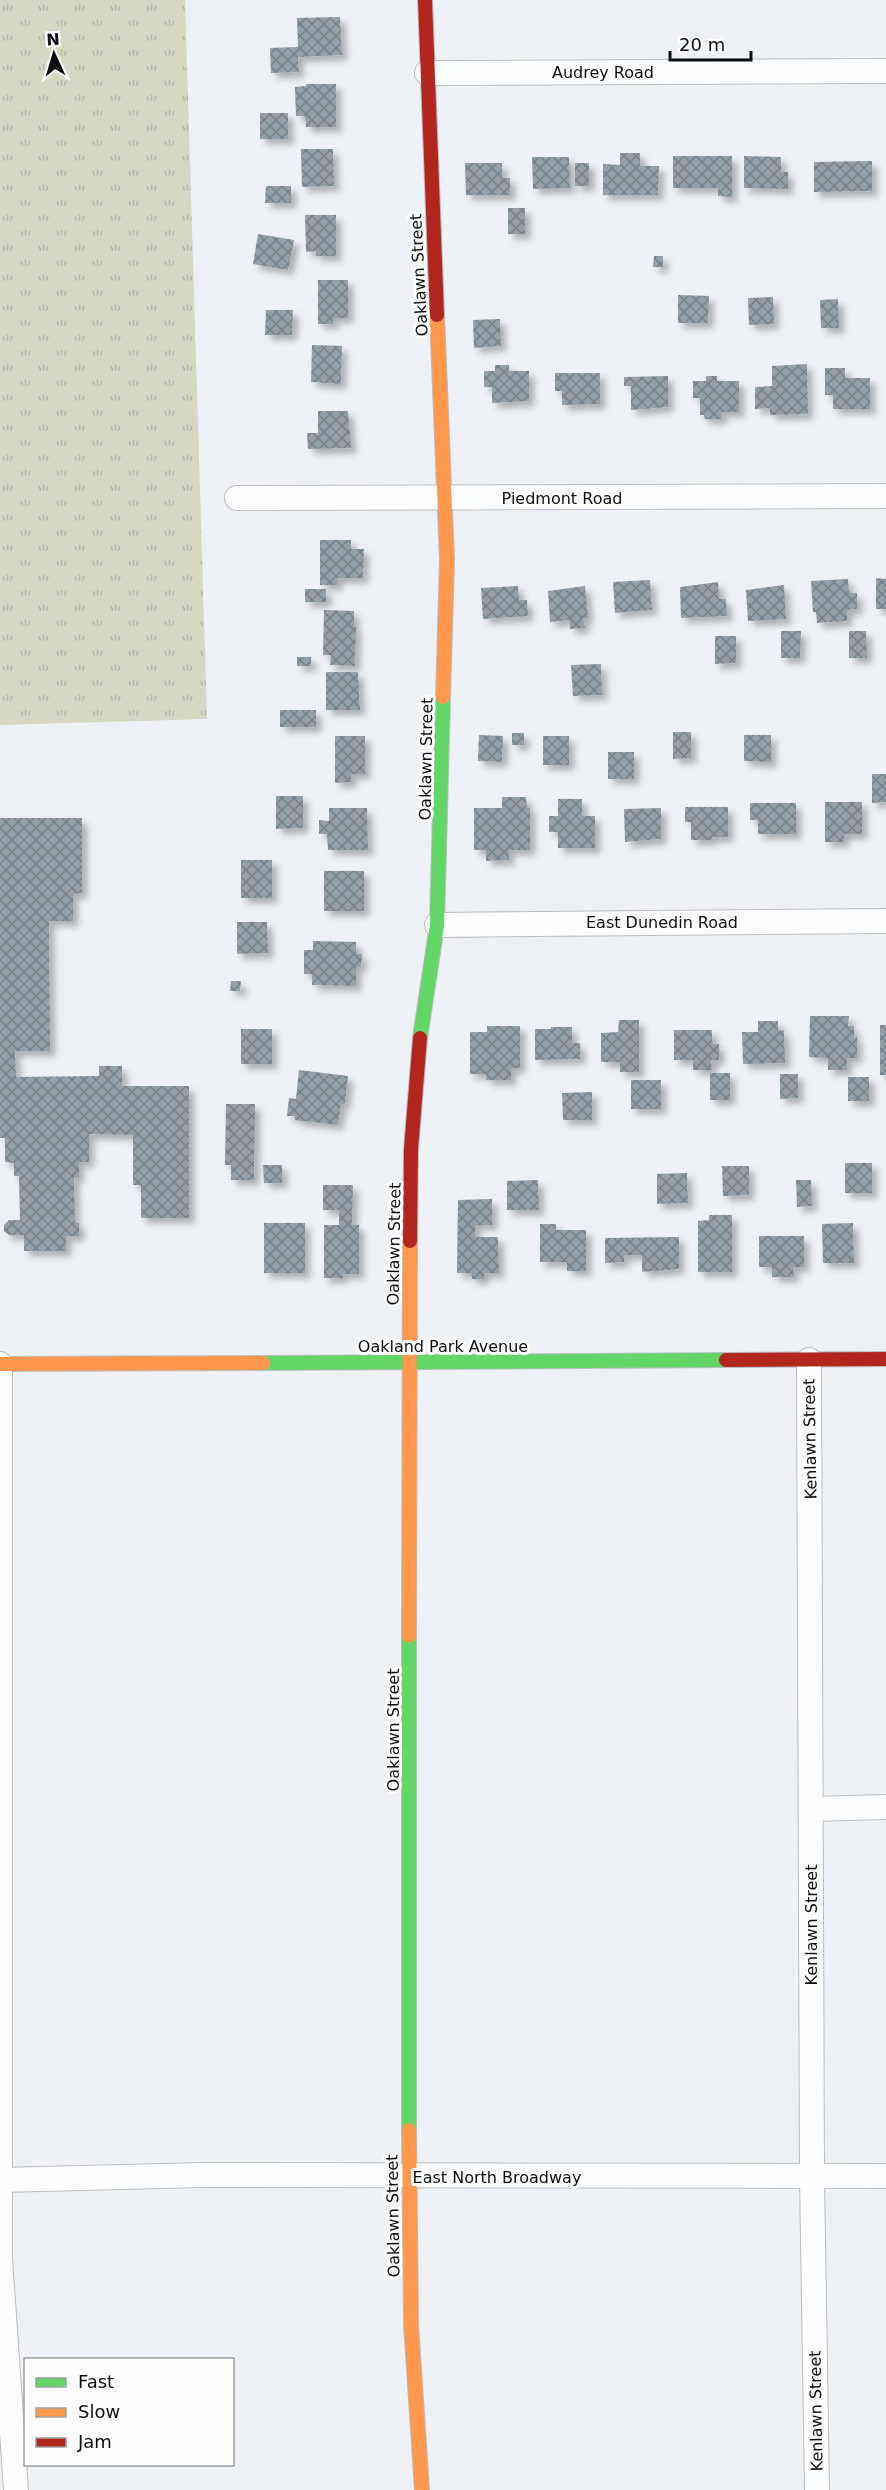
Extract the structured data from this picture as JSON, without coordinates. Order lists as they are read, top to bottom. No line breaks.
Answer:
{"streets":{"street":["Audrey Road","Oaklawn Street","Piedmont Road","East Dunedin Road","Oakland Park Avenue","Kenlawn Street","East North Broadway"]},"crossings":[["Audrey Road","Oaklawn Street"],["Oaklawn Street","Piedmont Road"],["Oaklawn Street","East Dunedin Road"],["Oaklawn Street","Oakland Park Avenue"],["Oaklawn Street","East North Broadway"],["Oakland Park Avenue","Kenlawn Street"],["Kenlawn Street","East North Broadway"]],"legend":["Fast","Slow","Jam"],"scale_bar":"20 m","north":"top"}
